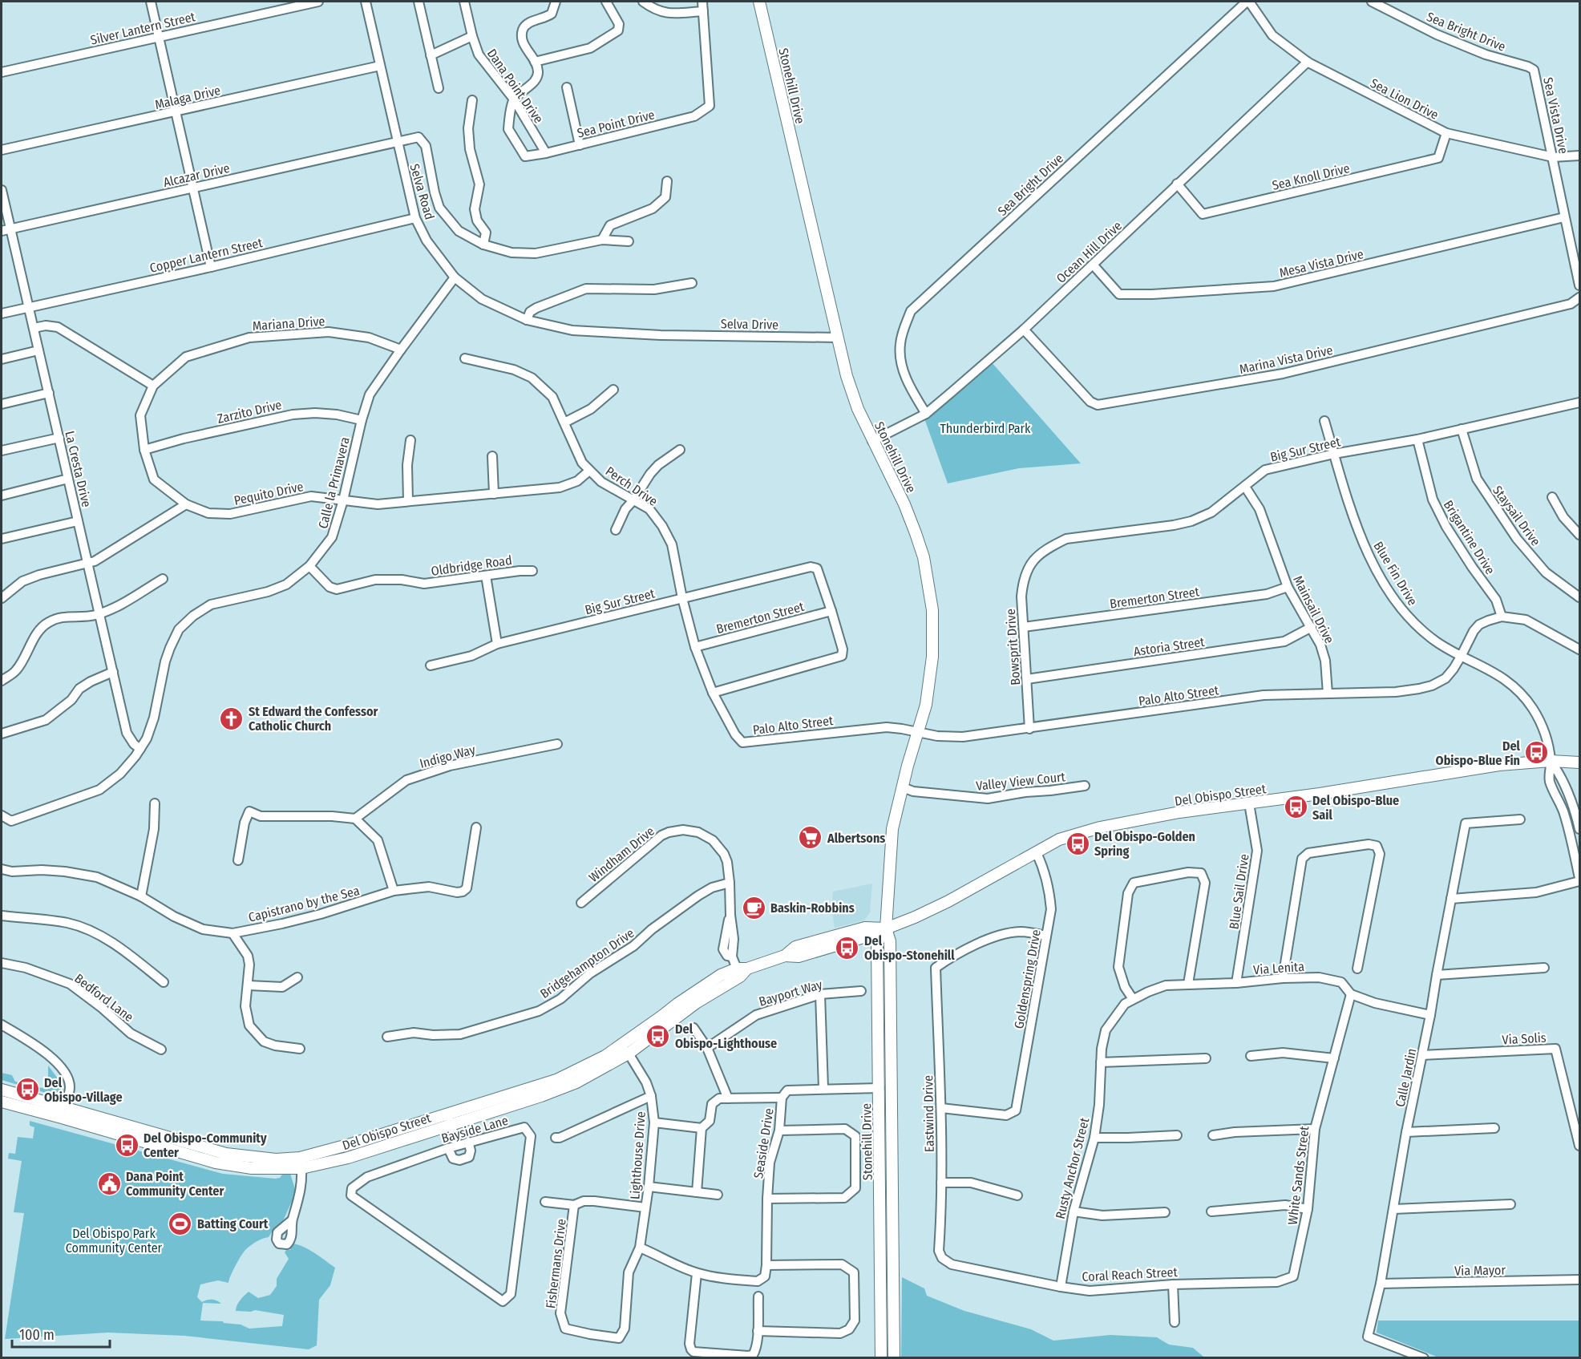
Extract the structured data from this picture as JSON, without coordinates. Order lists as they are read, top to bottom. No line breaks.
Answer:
{"streets":{"main road":["Stonehill Drive","Del Obispo Street"],"street":["Silver Lantern Street","Sea Bright Drive","Dana Point Drive","Malaga Drive","Sea Lion Drive","Sea Vista Drive","Sea Point Drive","Alcazar Drive","Sea Knoll Drive","Selva Road","Ocean Hill Drive","Copper Lantern Street","Mesa Vista Drive","Mariana Drive","Selva Drive","Marina Vista Drive","Zarzito Drive","Big Sur Street","La Cresta Drive","Calle la Primavera","Perch Drive","Pequito Drive","Staysail Drive","Brigantine Drive","Oldbridge Road","Blue Fin Drive","Bremerton Street","Mainsail Drive","Astoria Street","Bowsprit Drive","Palo Alto Street","Indigo Way","Valley View Court","Windham Drive","Blue Sail Drive","Capistrano by the Sea","Bridgehampton Drive","Via Lenita","Goldenspring Drive","Bayport Way","Bedford Lane","Via Solis","Calle Jardin","Eastwind Drive","Bayside Lane","Seaside Drive","Lighthouse Drive","Rusty Anchor Street","White Sands Street","Fishermans Drive","Via Mayor","Coral Reach Street"]},"crossings":[["Sea Bright Drive","Sea Lion Drive"],["Sea Bright Drive","Sea Vista Drive"],["Sea Bright Drive","Ocean Hill Drive"],["Dana Point Drive","Sea Point Drive"],["Stonehill Drive","Ocean Hill Drive"],["Stonehill Drive","Selva Drive"],["Stonehill Drive","Palo Alto Street"],["Stonehill Drive","Valley View Court"],["Stonehill Drive","Del Obispo Street"],["Stonehill Drive","Seaside Drive"],["Malaga Drive","Selva Road"],["Sea Lion Drive","Sea Vista Drive"],["Sea Lion Drive","Sea Knoll Drive"],["Sea Lion Drive","Ocean Hill Drive"],["Sea Vista Drive","Mesa Vista Drive"],["Alcazar Drive","Selva Road"],["Alcazar Drive","La Cresta Drive"],["Sea Knoll Drive","Ocean Hill Drive"],["Selva Road","Copper Lantern Street"],["Selva Road","Selva Drive"],["Selva Road","Calle la Primavera"],["Ocean Hill Drive","Mesa Vista Drive"],["Ocean Hill Drive","Marina Vista Drive"],["Copper Lantern Street","La Cresta Drive"],["Mariana Drive","Calle la Primavera"],["Mariana Drive","Pequito Drive"],["Zarzito Drive","Calle la Primavera"],["Zarzito Drive","Pequito Drive"],["Big Sur Street","Perch Drive"],["Big Sur Street","Staysail Drive"],["Big Sur Street","Brigantine Drive"],["Big Sur Street","Blue Fin Drive"],["Big Sur Street","Bremerton Street"],["Big Sur Street","Mainsail Drive"],["Big Sur Street","Bowsprit Drive"],["La Cresta Drive","Calle la Primavera"],["Calle la Primavera","Pequito Drive"],["Calle la Primavera","Oldbridge Road"],["Perch Drive","Pequito Drive"],["Perch Drive","Bremerton Street"],["Perch Drive","Palo Alto Street"],["Brigantine Drive","Palo Alto Street"],["Blue Fin Drive","Palo Alto Street"],["Blue Fin Drive","Del Obispo Street"],["Bremerton Street","Mainsail Drive"],["Bremerton Street","Bowsprit Drive"],["Mainsail Drive","Astoria Street"],["Mainsail Drive","Palo Alto Street"],["Astoria Street","Bowsprit Drive"],["Bowsprit Drive","Palo Alto Street"],["Del Obispo Street","Windham Drive"],["Del Obispo Street","Blue Sail Drive"],["Del Obispo Street","Goldenspring Drive"],["Del Obispo Street","Lighthouse Drive"],["Windham Drive","Bridgehampton Drive"],["Blue Sail Drive","Via Lenita"],["Via Lenita","Calle Jardin"],["Via Lenita","Rusty Anchor Street"],["Via Lenita","White Sands Street"],["Goldenspring Drive","Eastwind Drive"],["Via Solis","Calle Jardin"],["Calle Jardin","Via Mayor"],["Eastwind Drive","Coral Reach Street"],["Lighthouse Drive","Fishermans Drive"],["Rusty Anchor Street","Coral Reach Street"],["White Sands Street","Coral Reach Street"]],"parks":["Thunderbird Park","Del Obispo Park Community Center"],"places":{"church":["St Edward the Confessor Catholic Church"],"bus stop":["Del Obispo-Blue Fin","Del Obispo-Blue Sail","Del Obispo-Golden Spring","Del Obispo-Stonehill","Del Obispo-Lighthouse","Del Obispo-Village","Del Obispo-Community Center"],"supermarket":["Albertsons"],"cafe":["Baskin-Robbins"],"public building":["Dana Point Community Center"],"sports":["Batting Court"]},"scale_bar":"100 m"}
